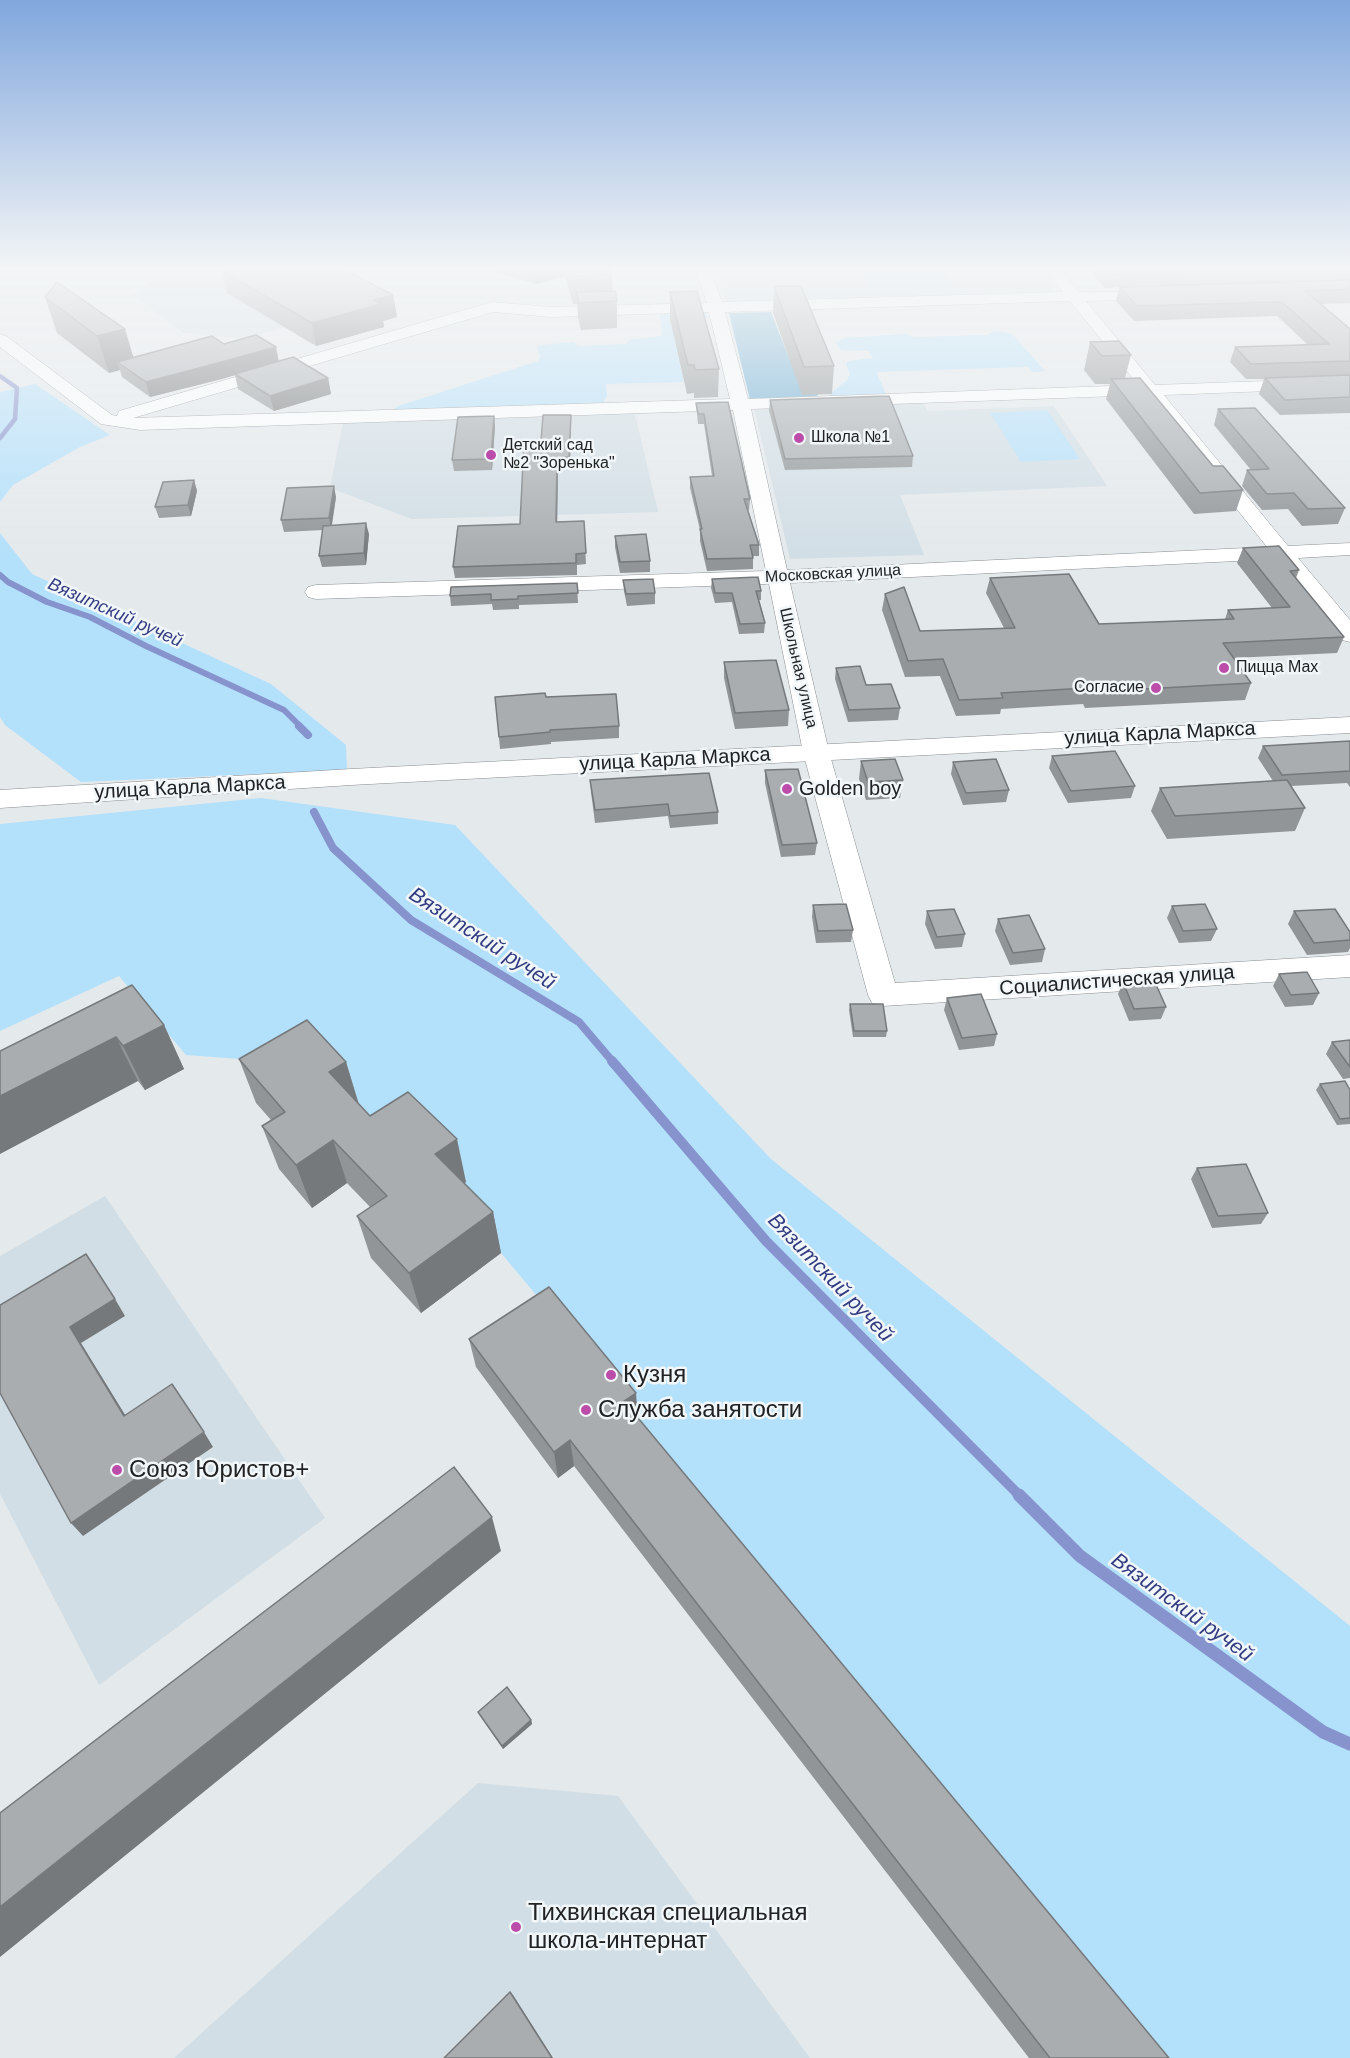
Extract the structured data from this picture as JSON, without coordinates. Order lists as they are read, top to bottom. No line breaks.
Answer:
{"streets":{"main road":["улица Карла Маркса"],"street":["Московская улица","Школьная улица","Социалистическая улица"]},"crossings":[["Московская улица","Школьная улица"],["Школьная улица","улица Карла Маркса"],["Школьная улица","Социалистическая улица"]],"water":["Вязитский ручей"],"places":["Школа №1","Детский сад №2 \"Зоренька\"","Пицца Max","Согласие","Golden boy","Кузня","Служба занятости","Союз Юристов+","Тихвинская специальная школа-интернат"]}
